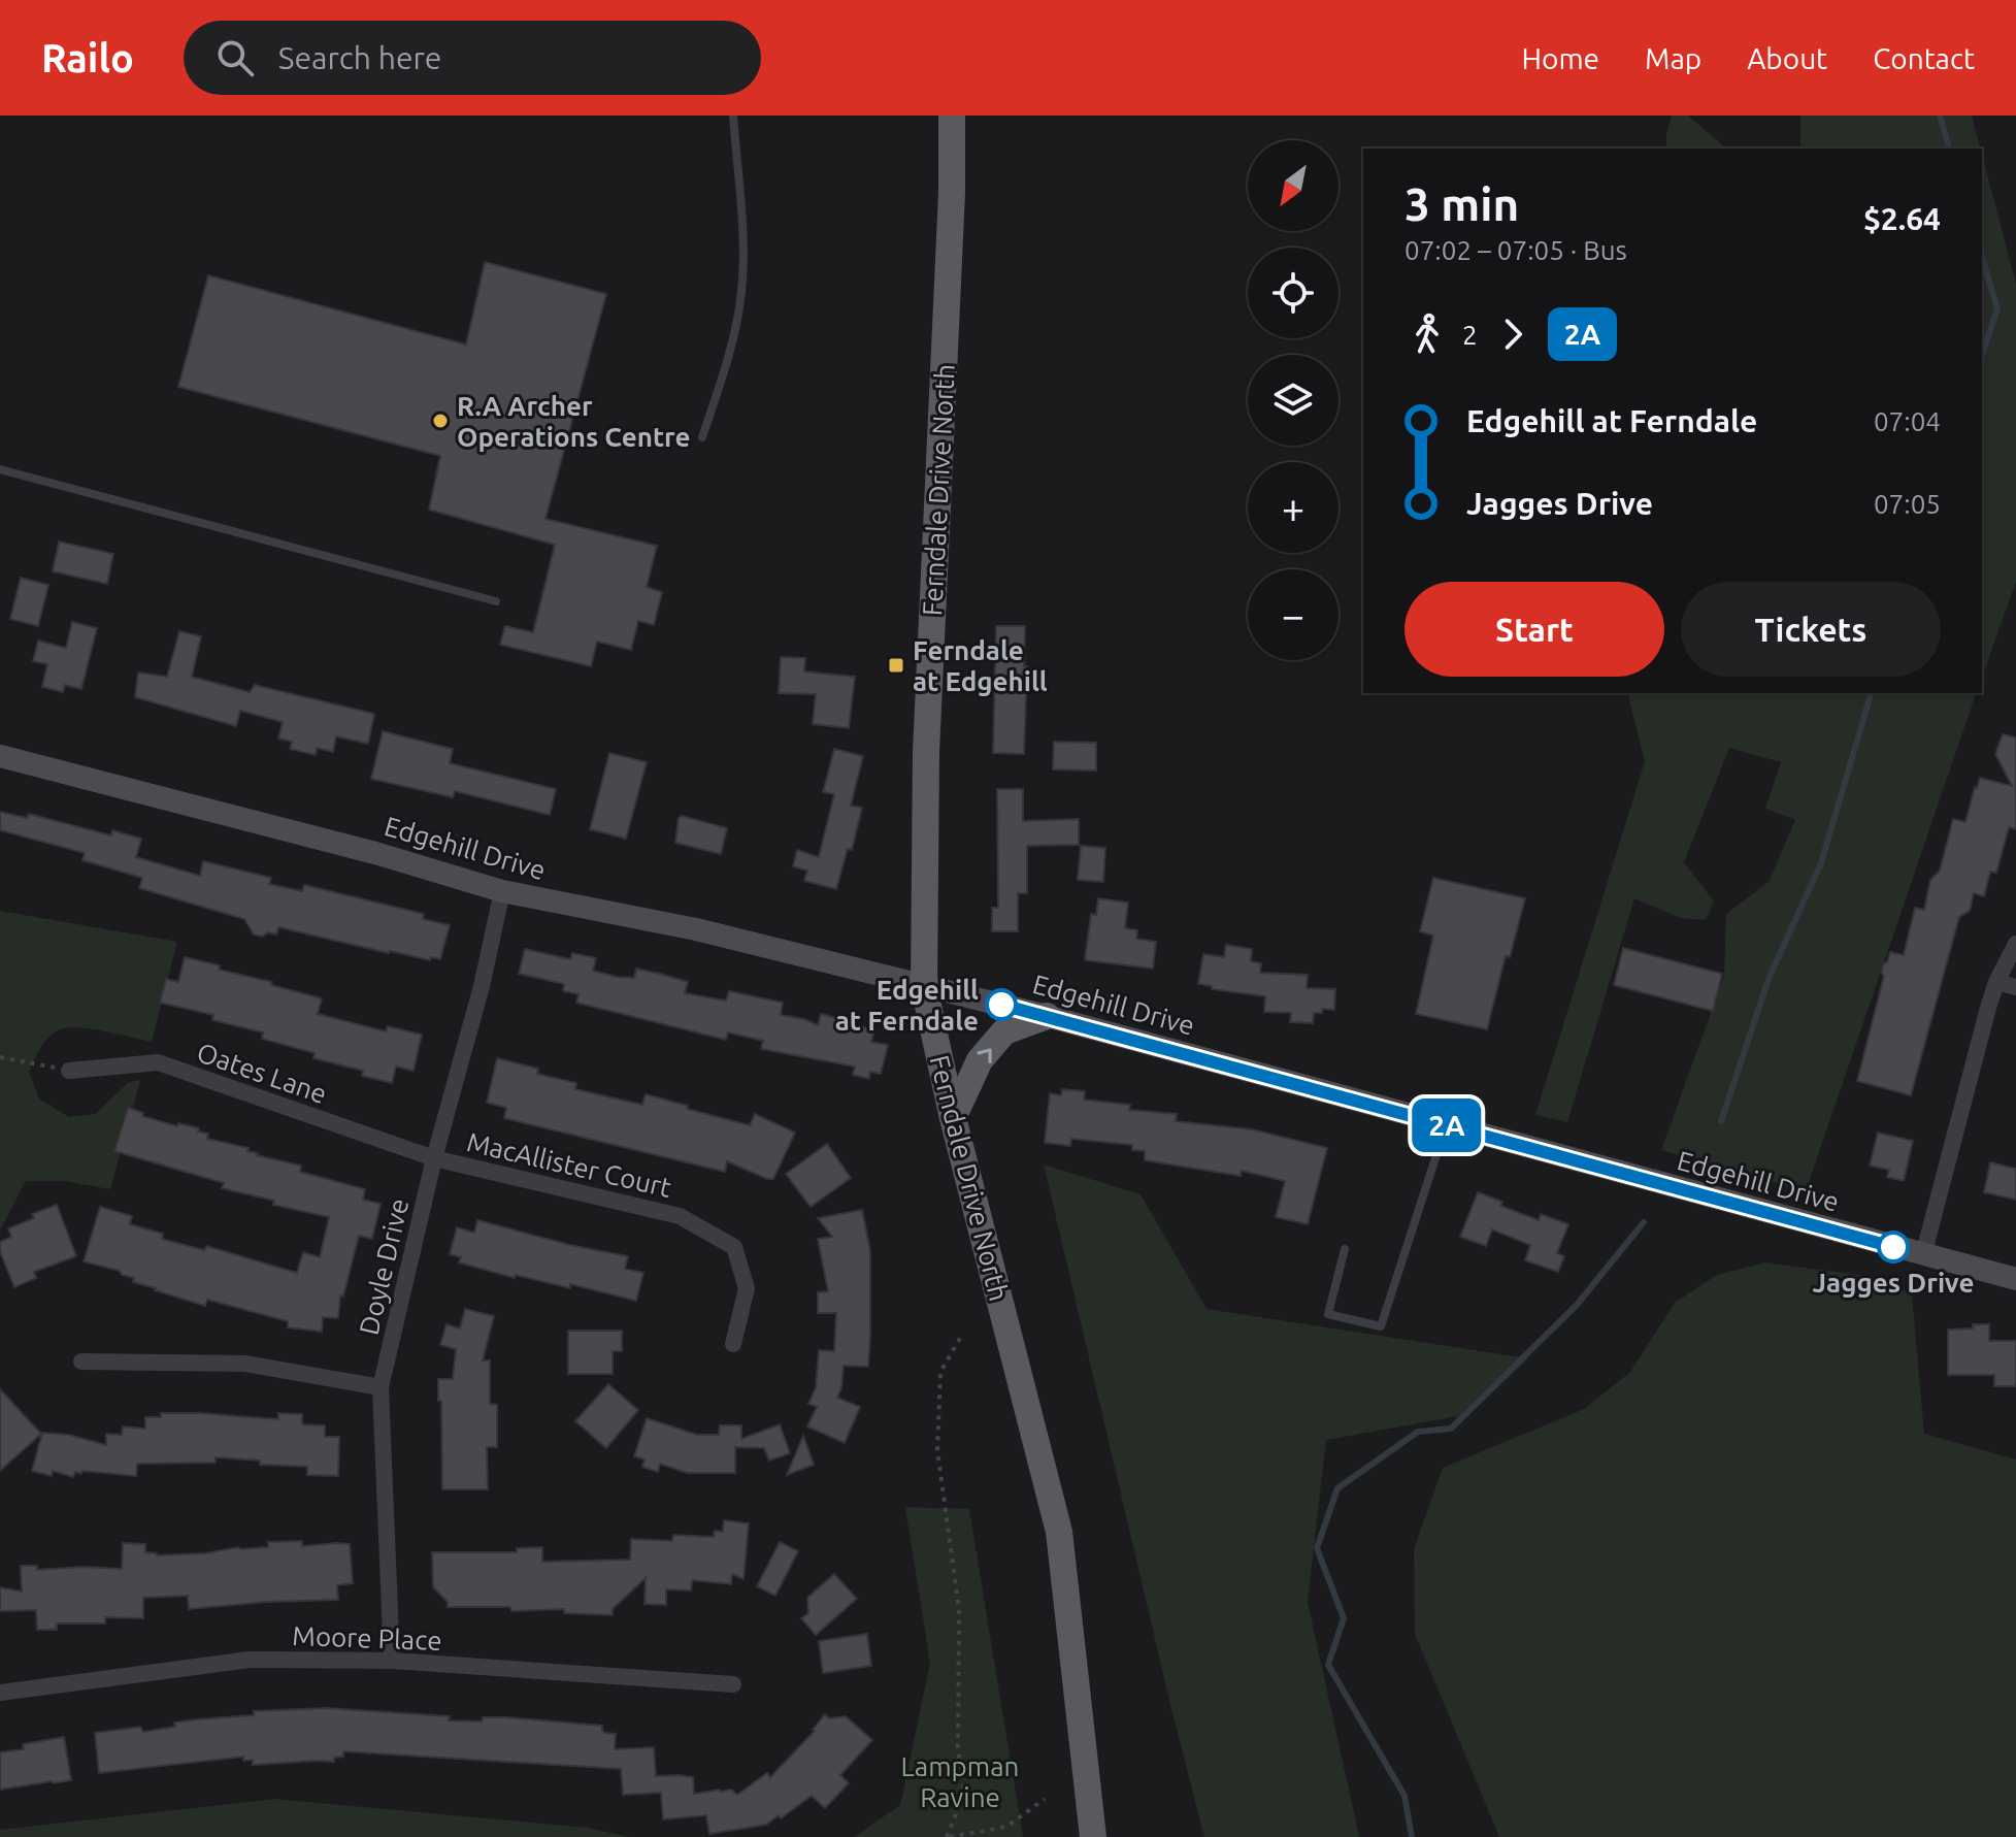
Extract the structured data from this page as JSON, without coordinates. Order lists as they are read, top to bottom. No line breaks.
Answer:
{"streets":{"main road":["Ferndale Drive North"],"street":["Edgehill Drive","Oates Lane","MacAllister Court","Doyle Drive","Moore Place"]},"crossings":[["Ferndale Drive North","Edgehill Drive"],["Edgehill Drive","Doyle Drive"],["Oates Lane","MacAllister Court"],["Oates Lane","Doyle Drive"],["MacAllister Court","Doyle Drive"],["Doyle Drive","Moore Place"]],"parks":["Lampman Ravine"],"places":{"other":["R.A Archer Operations Centre","Edgehill at Ferndale","Jagges Drive"],"transit":["Ferndale at Edgehill"]},"lines":["bus line 2A"],"north":"bottom left","page":{"header":"Railo","search":"Search here","nav":["Home","Map","About","Contact"],"on_map":"2A","map_buttons":["+","−"],"heading":["3 min","07:02 – 07:05 · Bus","$2.64"],"legs":["2","2A"],"list":[{"name":"Edgehill at Ferndale","value":"07:04"},{"name":"Jagges Drive","value":"07:05"}],"buttons":["Start","Tickets"]}}
